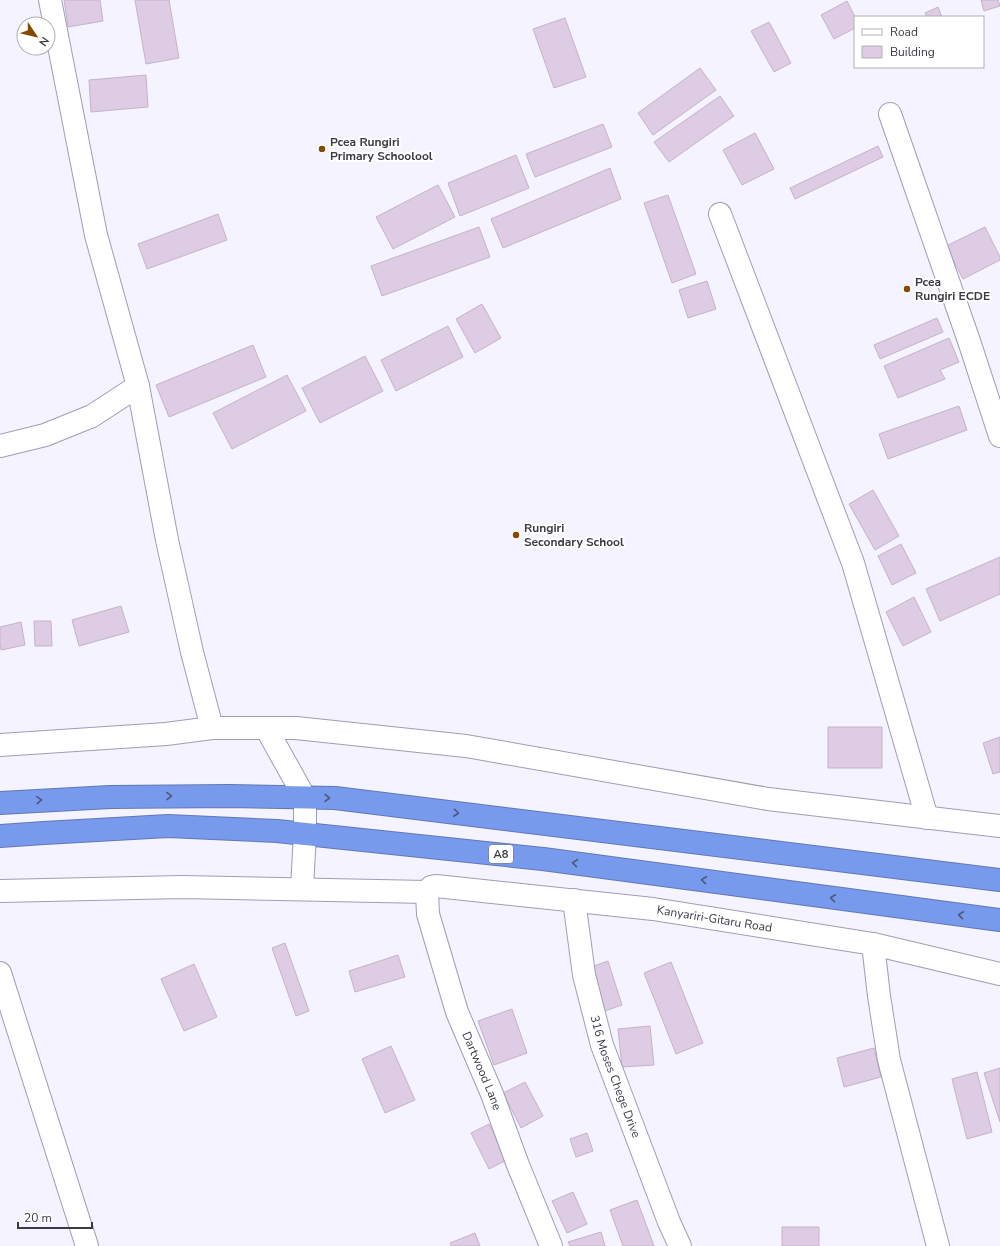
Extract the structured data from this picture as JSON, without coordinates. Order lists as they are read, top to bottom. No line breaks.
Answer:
{"streets":{"highway":["A8"],"street":["Kanyariri-Gitaru Road","Dartwood Lane","316 Moses Chege Drive"]},"crossings":[["Kanyariri-Gitaru Road","Dartwood Lane"],["Kanyariri-Gitaru Road","316 Moses Chege Drive"]],"places":["Pcea Rungiri Primary Schoolool","Pcea Rungiri ECDE","Rungiri Secondary School"],"legend":["Road","Building"],"scale_bar":"20 m","north":"bottom right"}
